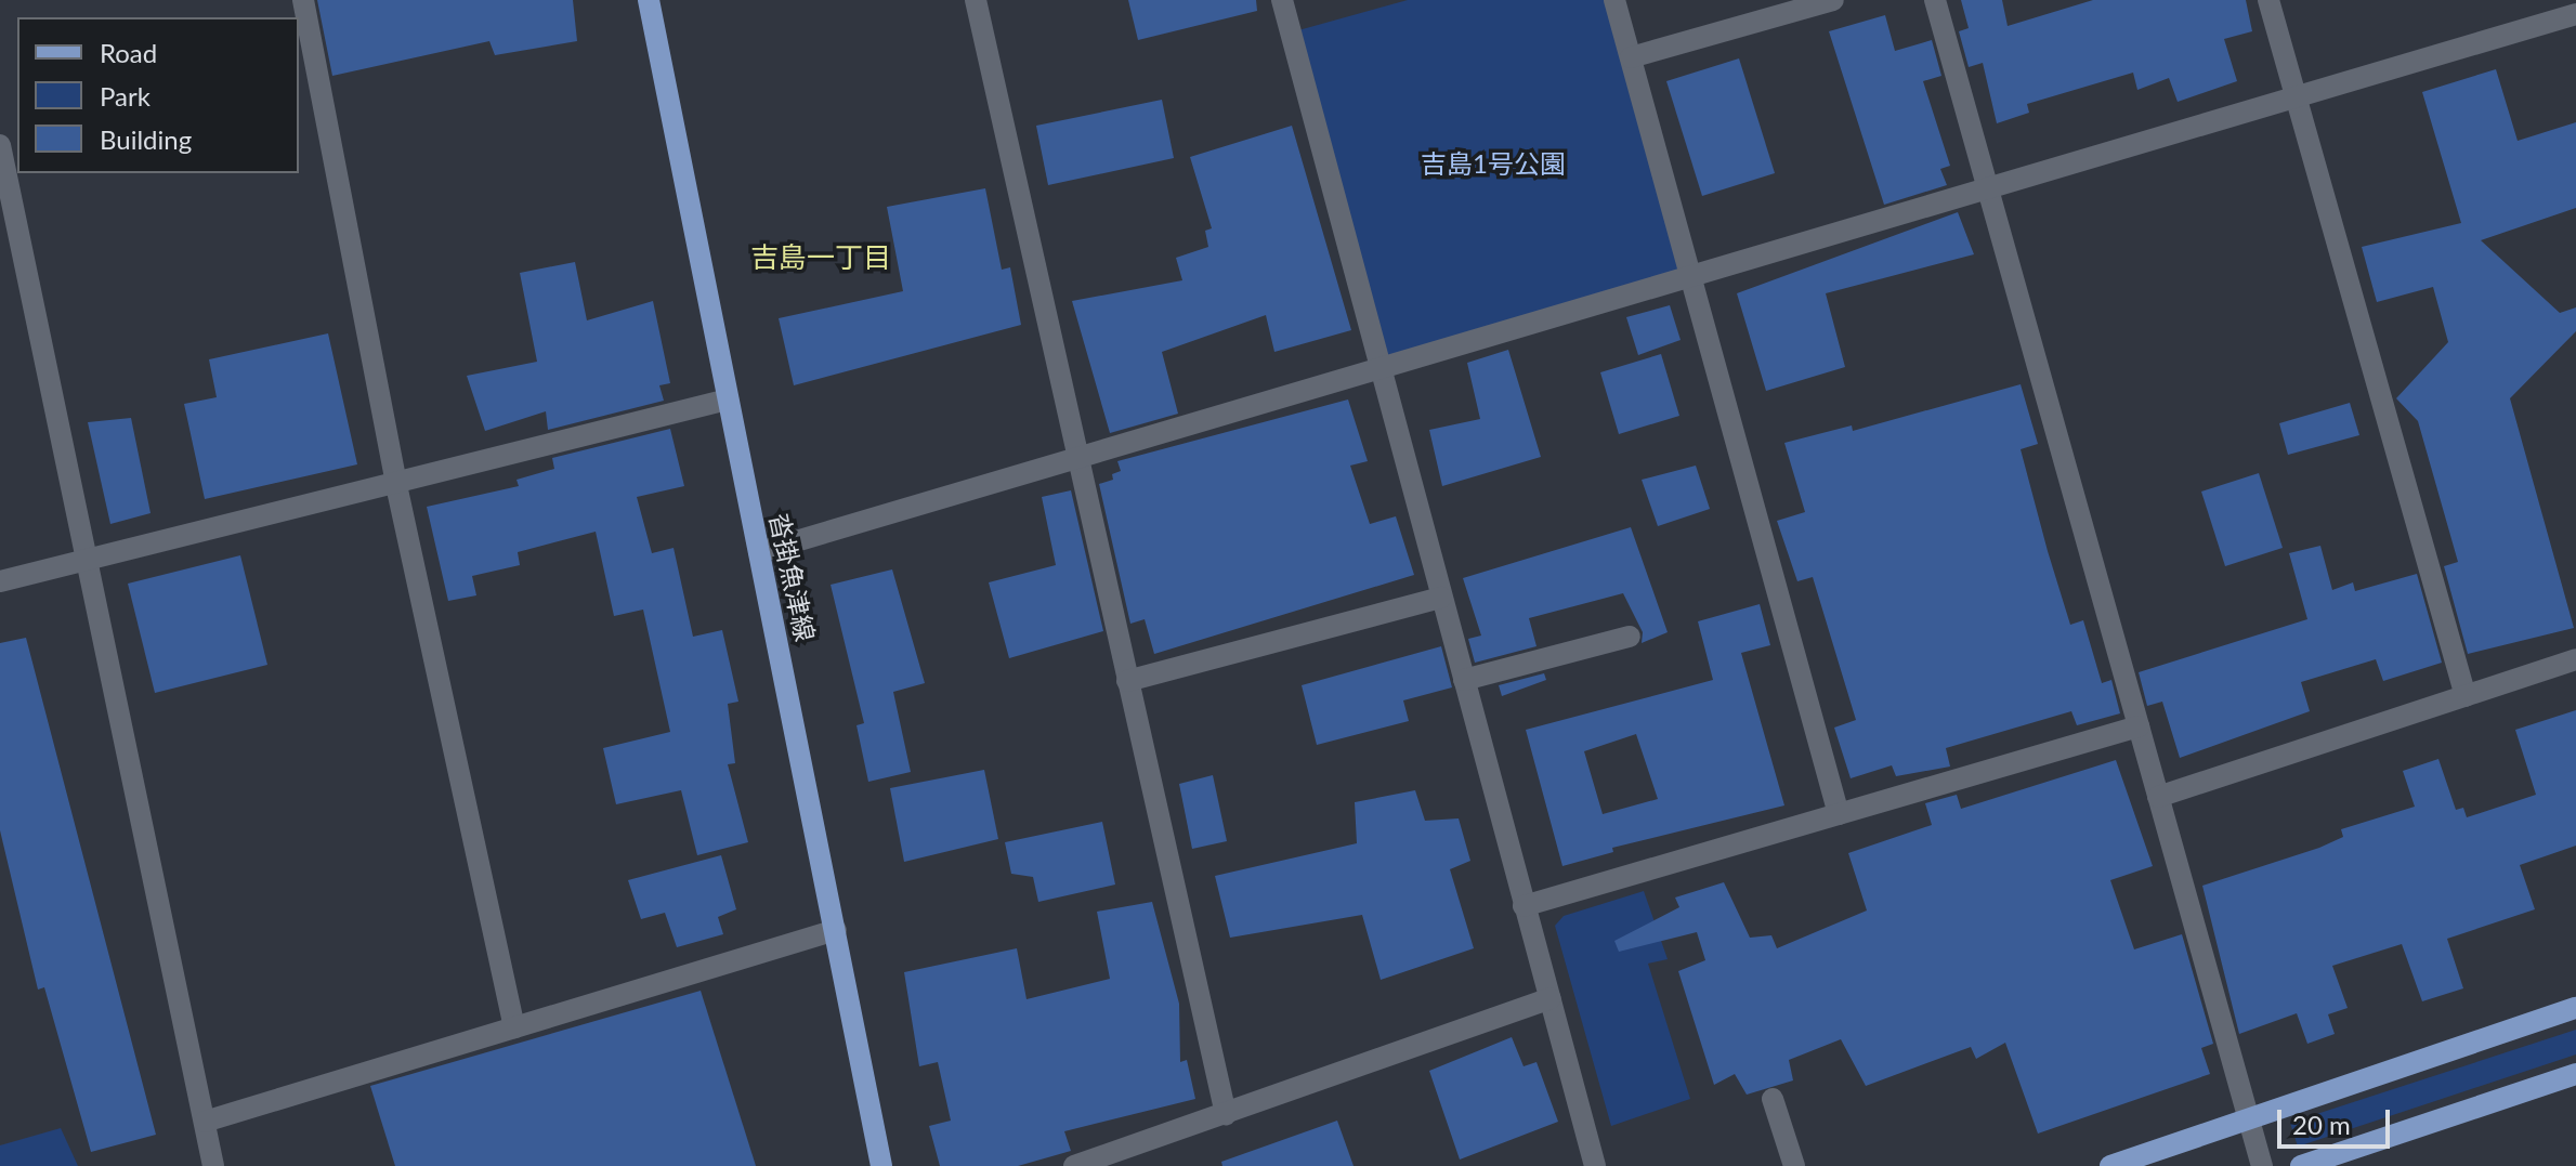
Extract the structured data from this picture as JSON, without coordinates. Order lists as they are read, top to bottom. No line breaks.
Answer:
{"streets":{"main road":["沓掛魚津線"]},"districts":["吉島一丁目"],"parks":["吉島1号公園"],"legend":["Road","Park","Building"],"scale_bar":"20 m"}
